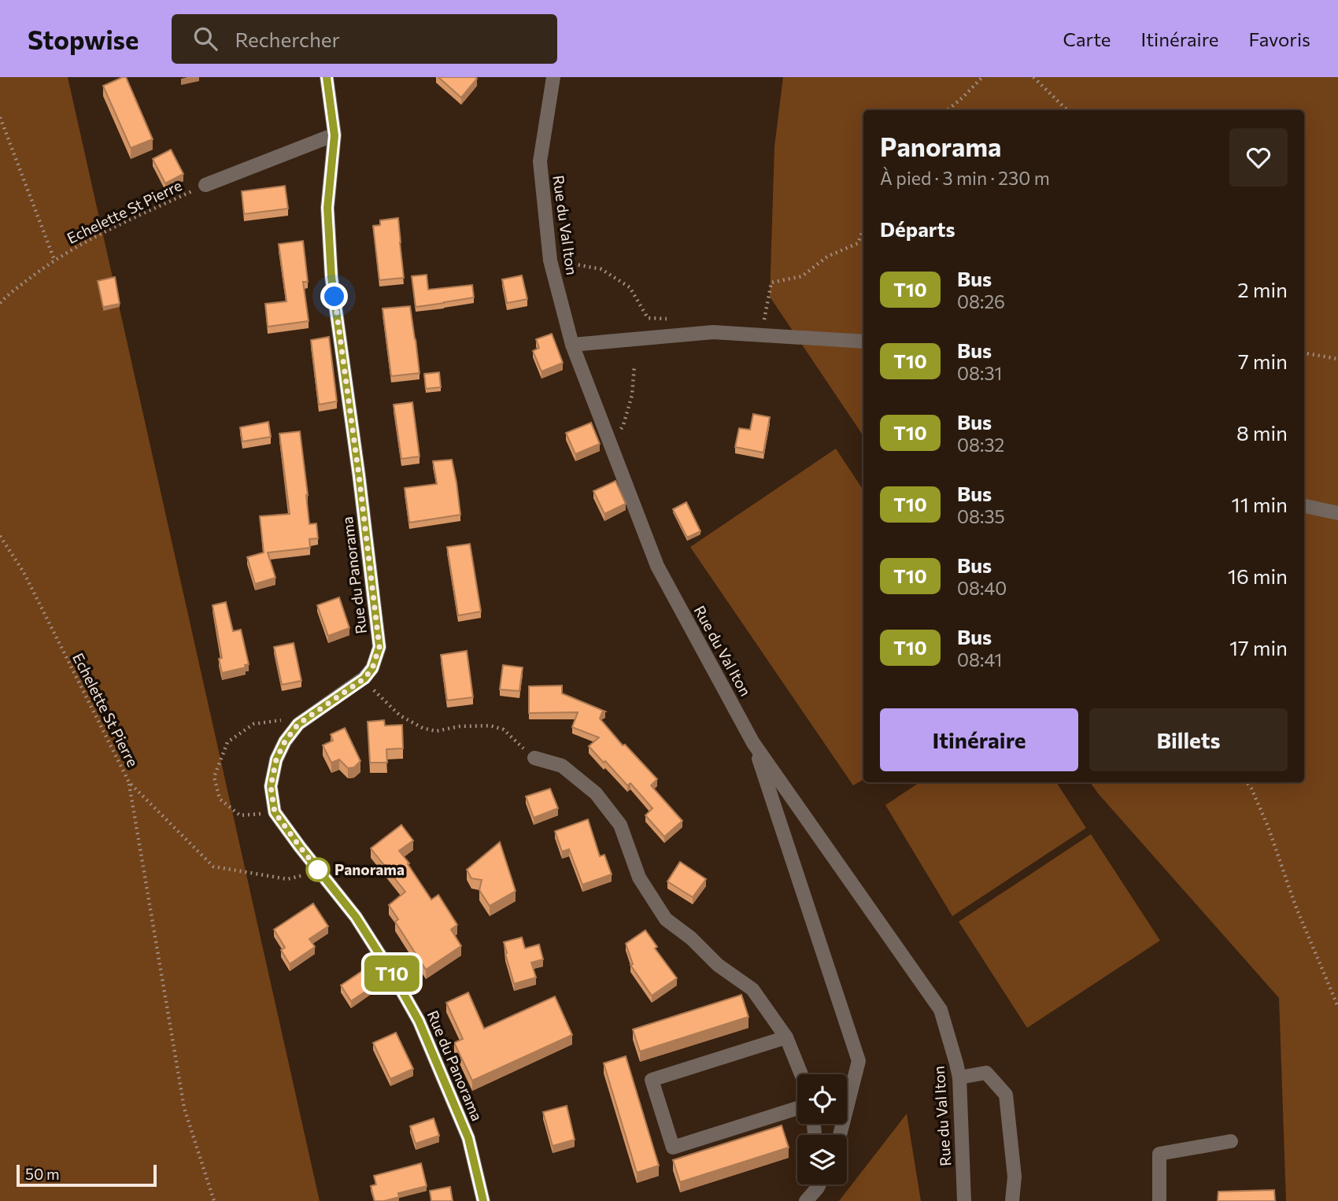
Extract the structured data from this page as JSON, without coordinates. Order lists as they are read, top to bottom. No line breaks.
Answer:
{"streets":{"street":["Rue du Val Iton","Rue du Panorama"],"path":["Echelette St Pierre"]},"crossings":[["Echelette St Pierre","Rue du Panorama"]],"places":["Panorama"],"lines":["bus line T10"],"scale_bar":"50 m","page":{"header":"Stopwise","search":"Rechercher","nav":["Carte","Itinéraire","Favoris"],"on_map":"T10","heading":[["Panorama","À pied · 3 min · 230 m"],"Départs"],"list":[{"mark":"T10","name":"Bus","note":"08:26","value":"2 min"},{"mark":"T10","name":"Bus","note":"08:31","value":"7 min"},{"mark":"T10","name":"Bus","note":"08:32","value":"8 min"},{"mark":"T10","name":"Bus","note":"08:35","value":"11 min"},{"mark":"T10","name":"Bus","note":"08:40","value":"16 min"},{"mark":"T10","name":"Bus","note":"08:41","value":"17 min"}],"buttons":["Itinéraire","Billets"],"scale":"50 m"}}
